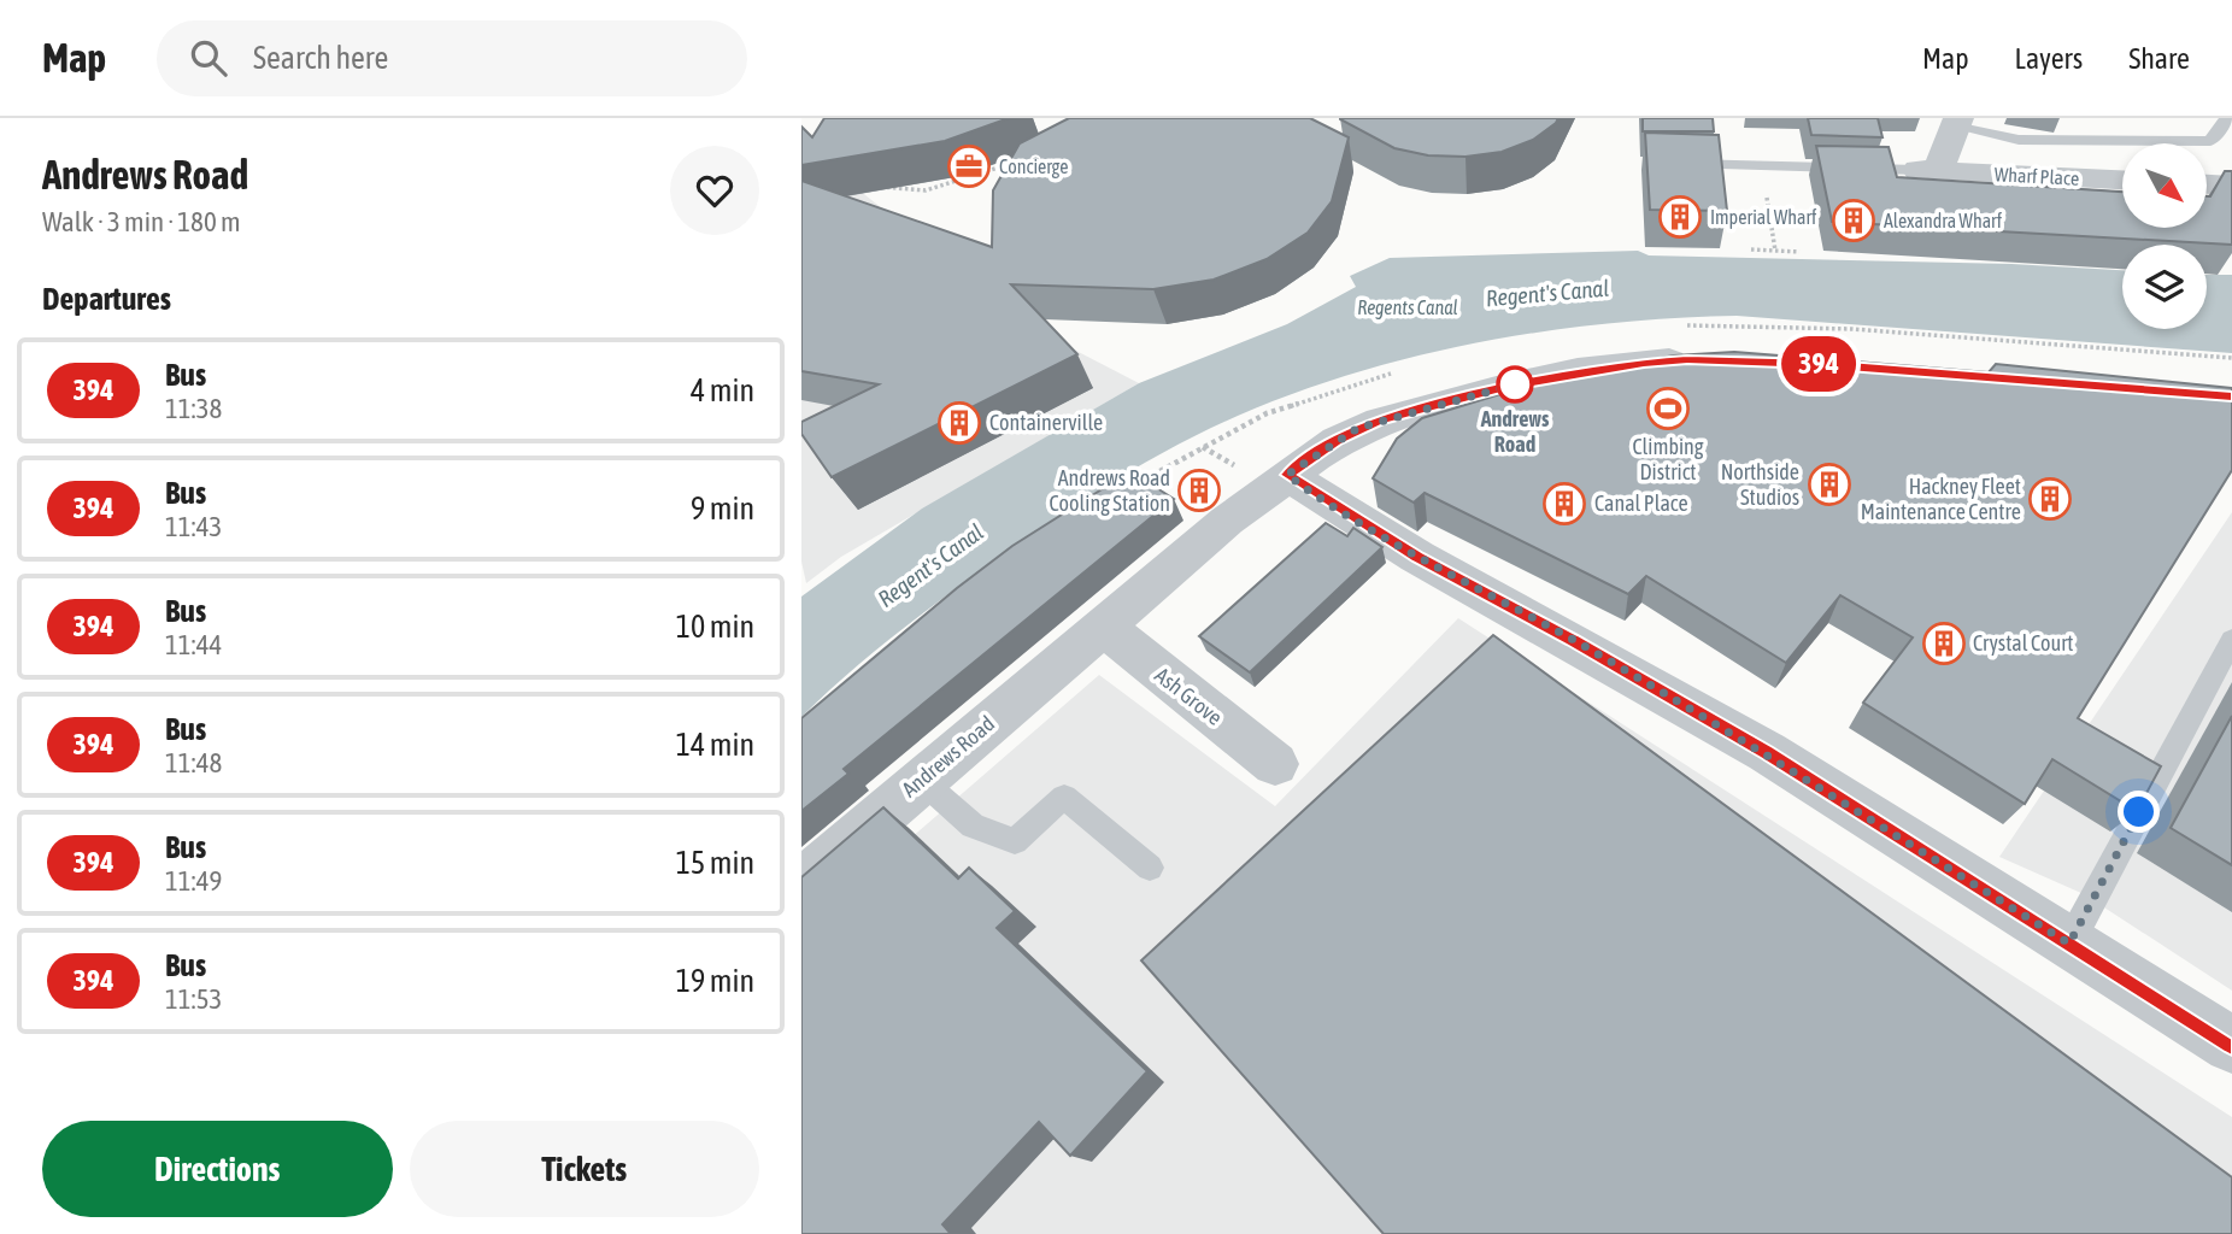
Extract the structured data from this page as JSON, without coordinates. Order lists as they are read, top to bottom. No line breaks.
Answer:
{"streets":{"street":["Wharf Place","Ash Grove","Andrews Road"]},"crossings":[["Ash Grove","Andrews Road"]],"water":["Regent's Canal","Regents Canal"],"places":{"office":["Concierge"],"building":["Imperial Wharf","Alexandra Wharf","Containerville","Northside Studios","Andrews Road Cooling Station","Hackney Fleet Maintenance Centre","Canal Place","Crystal Court"],"other":["Andrews Road"],"sports":["Climbing District"]},"lines":["bus line 394"],"north":"bottom right","page":{"header":"Map","search":"Search here","nav":["Map","Layers","Share"],"heading":[["Andrews Road","Walk · 3 min · 180 m"],"Departures"],"on_map":"394","list":[{"mark":"394","name":"Bus","note":"11:38","value":"4 min"},{"mark":"394","name":"Bus","note":"11:43","value":"9 min"},{"mark":"394","name":"Bus","note":"11:44","value":"10 min"},{"mark":"394","name":"Bus","note":"11:48","value":"14 min"},{"mark":"394","name":"Bus","note":"11:49","value":"15 min"},{"mark":"394","name":"Bus","note":"11:53","value":"19 min"}],"buttons":["Directions","Tickets"]}}
